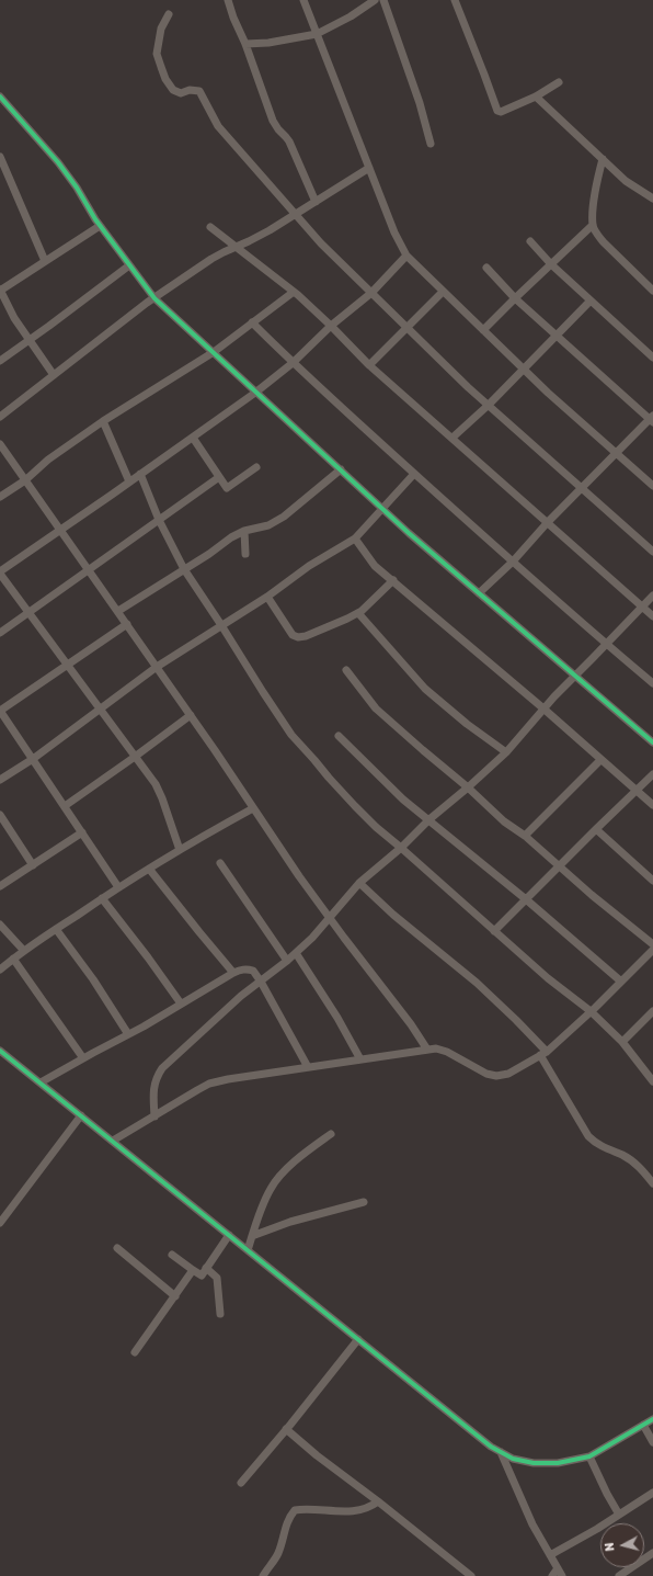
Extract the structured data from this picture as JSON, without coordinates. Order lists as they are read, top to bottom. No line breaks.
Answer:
{"north":"left"}
